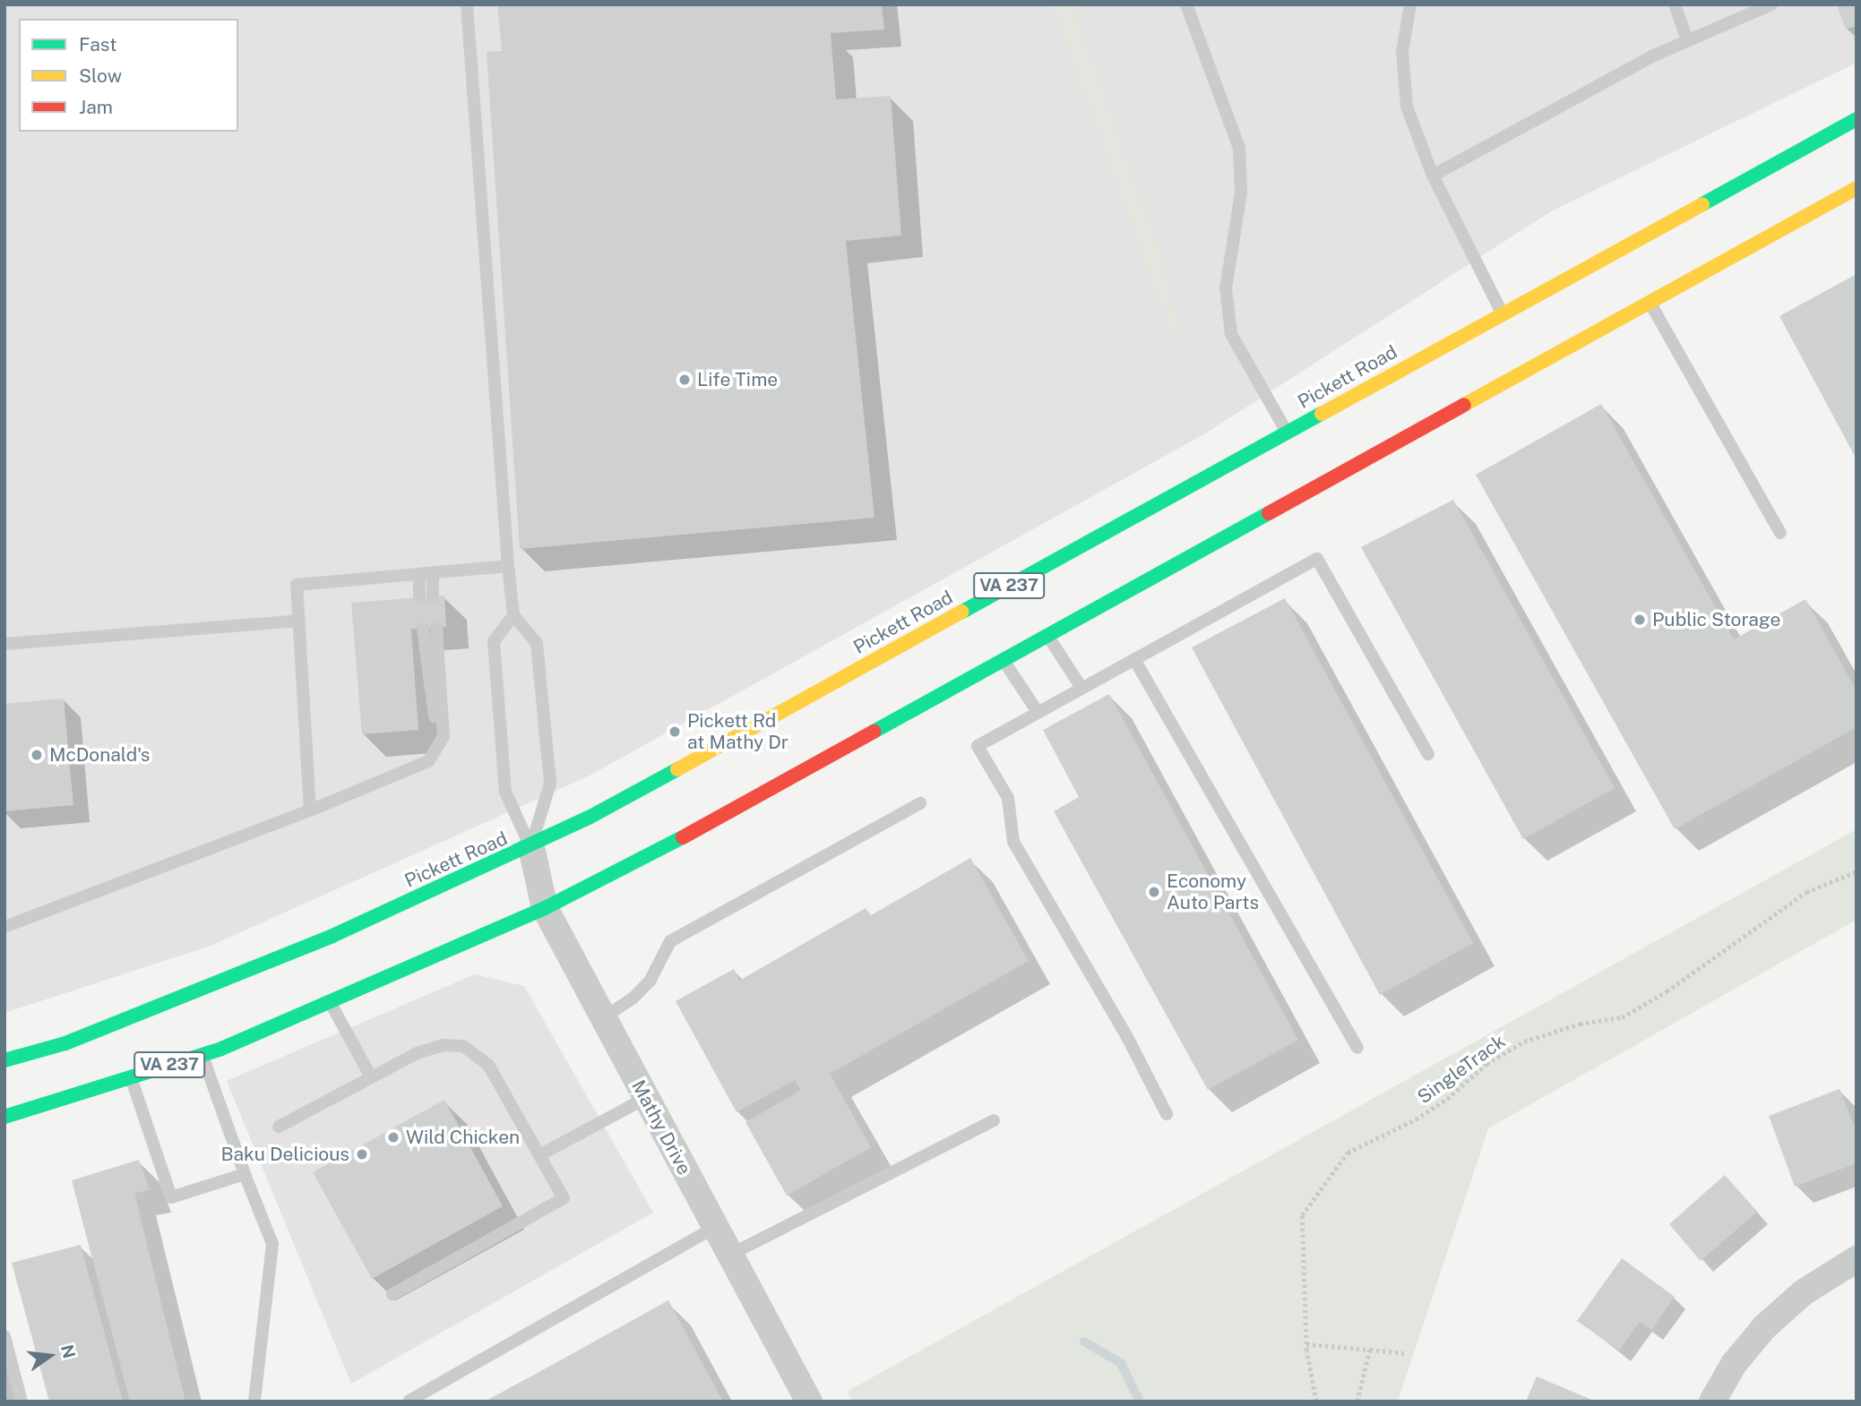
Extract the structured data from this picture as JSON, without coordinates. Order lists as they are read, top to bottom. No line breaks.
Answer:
{"streets":{"main road":["Pickett Road","VA 237"],"street":["Mathy Drive"],"path":["SingleTrack"]},"crossings":[["Pickett Road","Mathy Drive"],["VA 237","Mathy Drive"]],"places":["Life Time","Public Storage","Pickett Rd at Mathy Dr","McDonald's","Economy Auto Parts","Wild Chicken","Baku Delicious"],"legend":["Fast","Slow","Jam"],"north":"right"}
